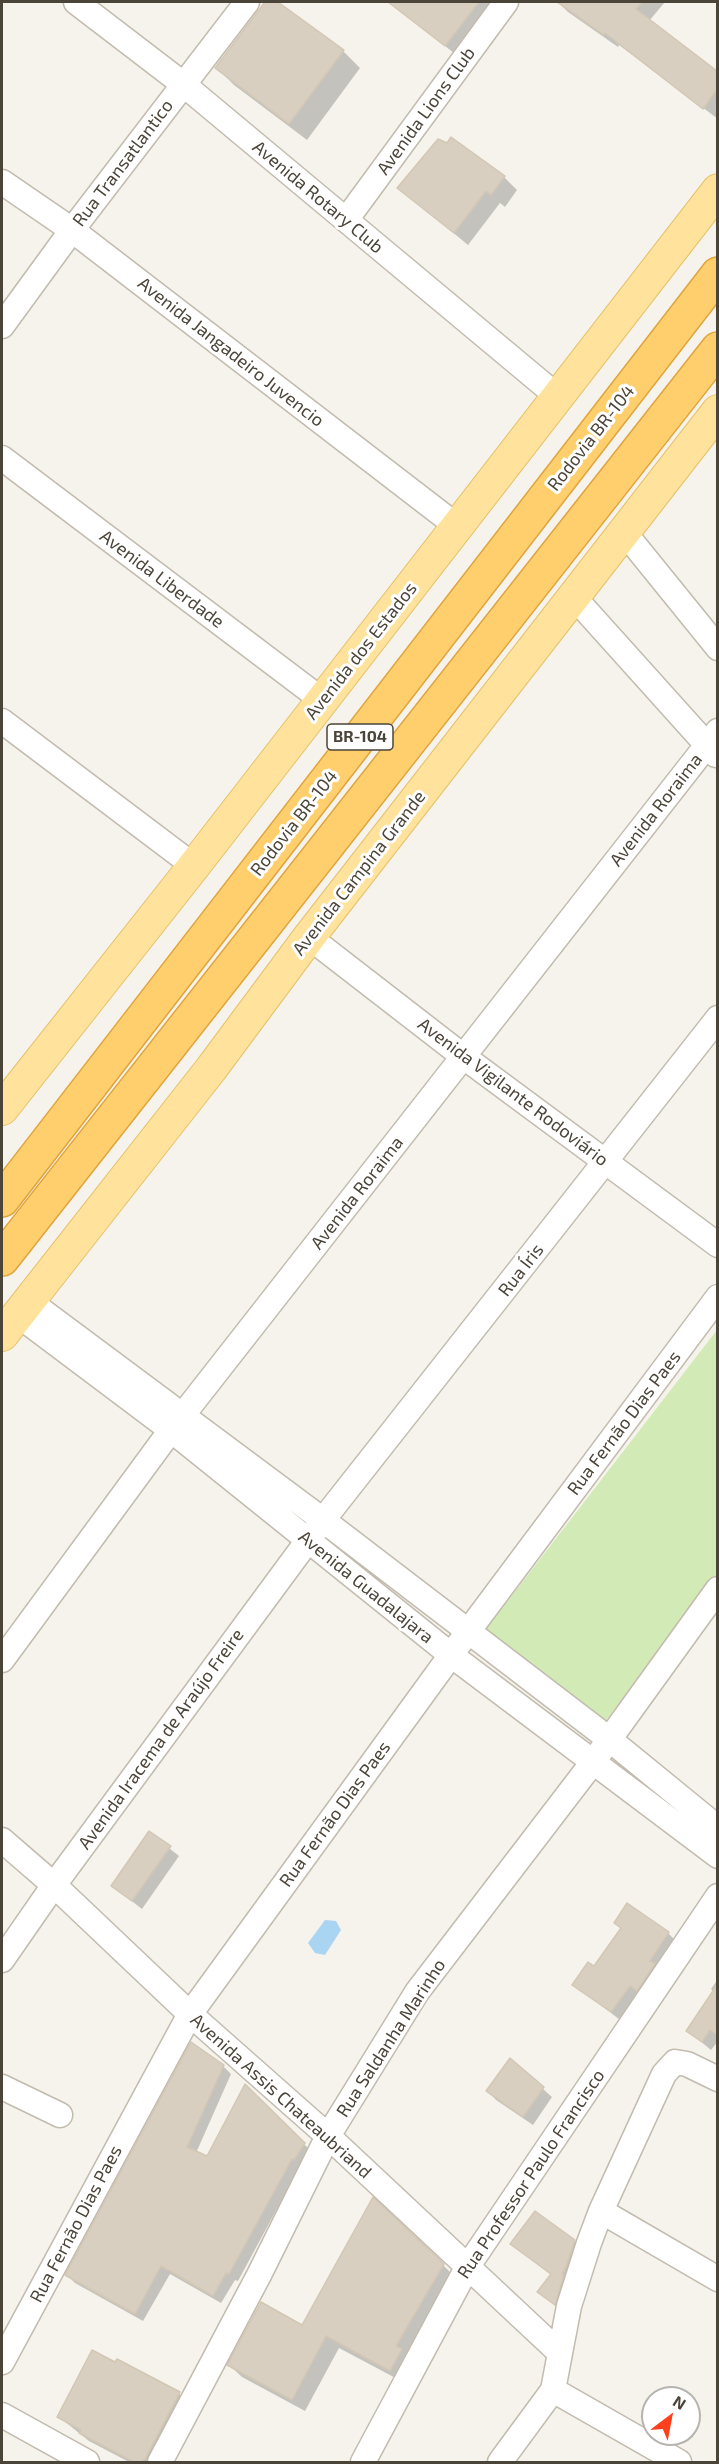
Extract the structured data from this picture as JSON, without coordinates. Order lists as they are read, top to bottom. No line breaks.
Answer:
{"streets":{"highway":["Rodovia BR-104","BR-104"],"main road":["Avenida dos Estados","Avenida Campina Grande"],"street":["Avenida Lions Club","Rua Transatlantico","Avenida Rotary Club","Avenida Jangadeiro Juvencio","Avenida Liberdade","Avenida Roraima","Avenida Vigilante Rodoviário","Rua Íris","Rua Fernão Dias Paes","Avenida Guadalajara","Avenida Iracema de Araújo Freire","Rua Saldanha Marinho","Avenida Assis Chateaubriand","Rua Professor Paulo Francisco"]},"crossings":[["Avenida Lions Club","Avenida Rotary Club"],["Rua Transatlantico","Avenida Rotary Club"],["Rua Transatlantico","Avenida Jangadeiro Juvencio"],["Avenida Rotary Club","Avenida dos Estados"],["Avenida Jangadeiro Juvencio","Avenida dos Estados"],["Avenida Liberdade","Avenida dos Estados"],["Avenida Roraima","Avenida Vigilante Rodoviário"],["Avenida Roraima","Avenida Guadalajara"],["Avenida Campina Grande","Avenida Vigilante Rodoviário"],["Avenida Campina Grande","Avenida Guadalajara"],["Avenida Vigilante Rodoviário","Rua Íris"],["Rua Íris","Avenida Iracema de Araújo Freire"],["Rua Fernão Dias Paes","Avenida Guadalajara"],["Rua Fernão Dias Paes","Avenida Assis Chateaubriand"],["Avenida Guadalajara","Avenida Iracema de Araújo Freire"],["Avenida Guadalajara","Rua Saldanha Marinho"],["Avenida Iracema de Araújo Freire","Avenida Assis Chateaubriand"],["Rua Saldanha Marinho","Avenida Assis Chateaubriand"],["Avenida Assis Chateaubriand","Rua Professor Paulo Francisco"]],"north":"top right"}
